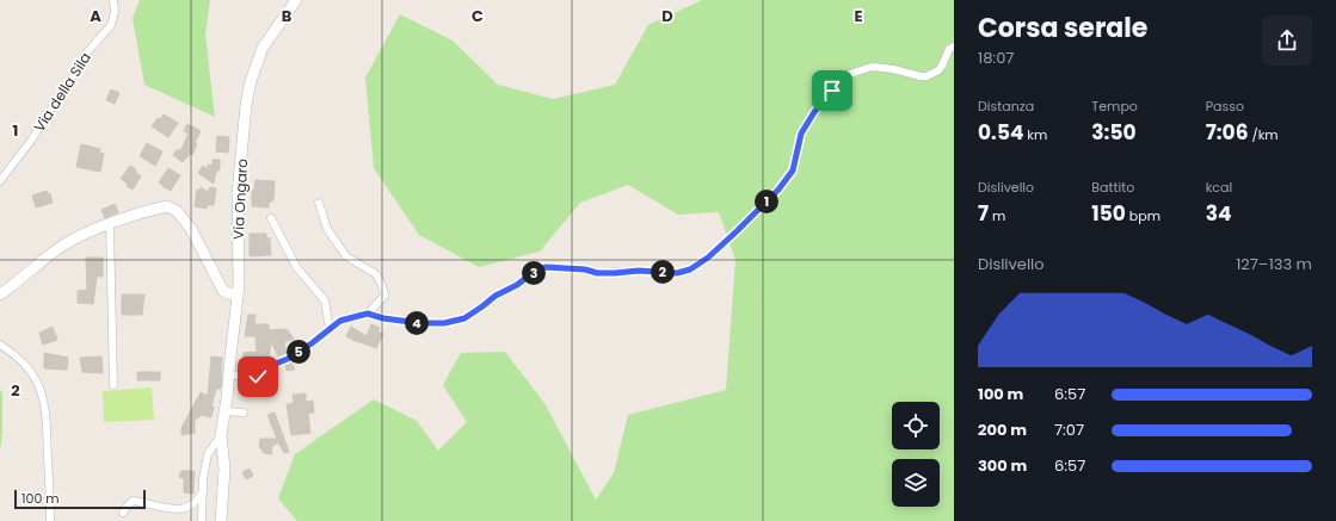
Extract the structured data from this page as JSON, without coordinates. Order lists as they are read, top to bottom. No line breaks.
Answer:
{"streets":{"main road":["Via Ongaro"],"street":["Via della Sila"]},"scale_bar":"100 m","page":{"heading":["Corsa serale","18:07"],"stats":[["Distanza","0.54 km"],["Tempo","3:50"],["Passo","7:06 /km"],["Dislivello","7 m"],["Battito","150 bpm"],["kcal","34"]],"pins":["1","2","3","4","5"],"chart":["Dislivello","127–133 m"],"list":[{"name":"100 m","note":"6:57"},{"name":"200 m","note":"7:07"},{"name":"300 m","note":"6:57"}],"scale":"100 m"},"grid":{"columns":["A","B","C","D","E"],"rows":["1","2"]}}
